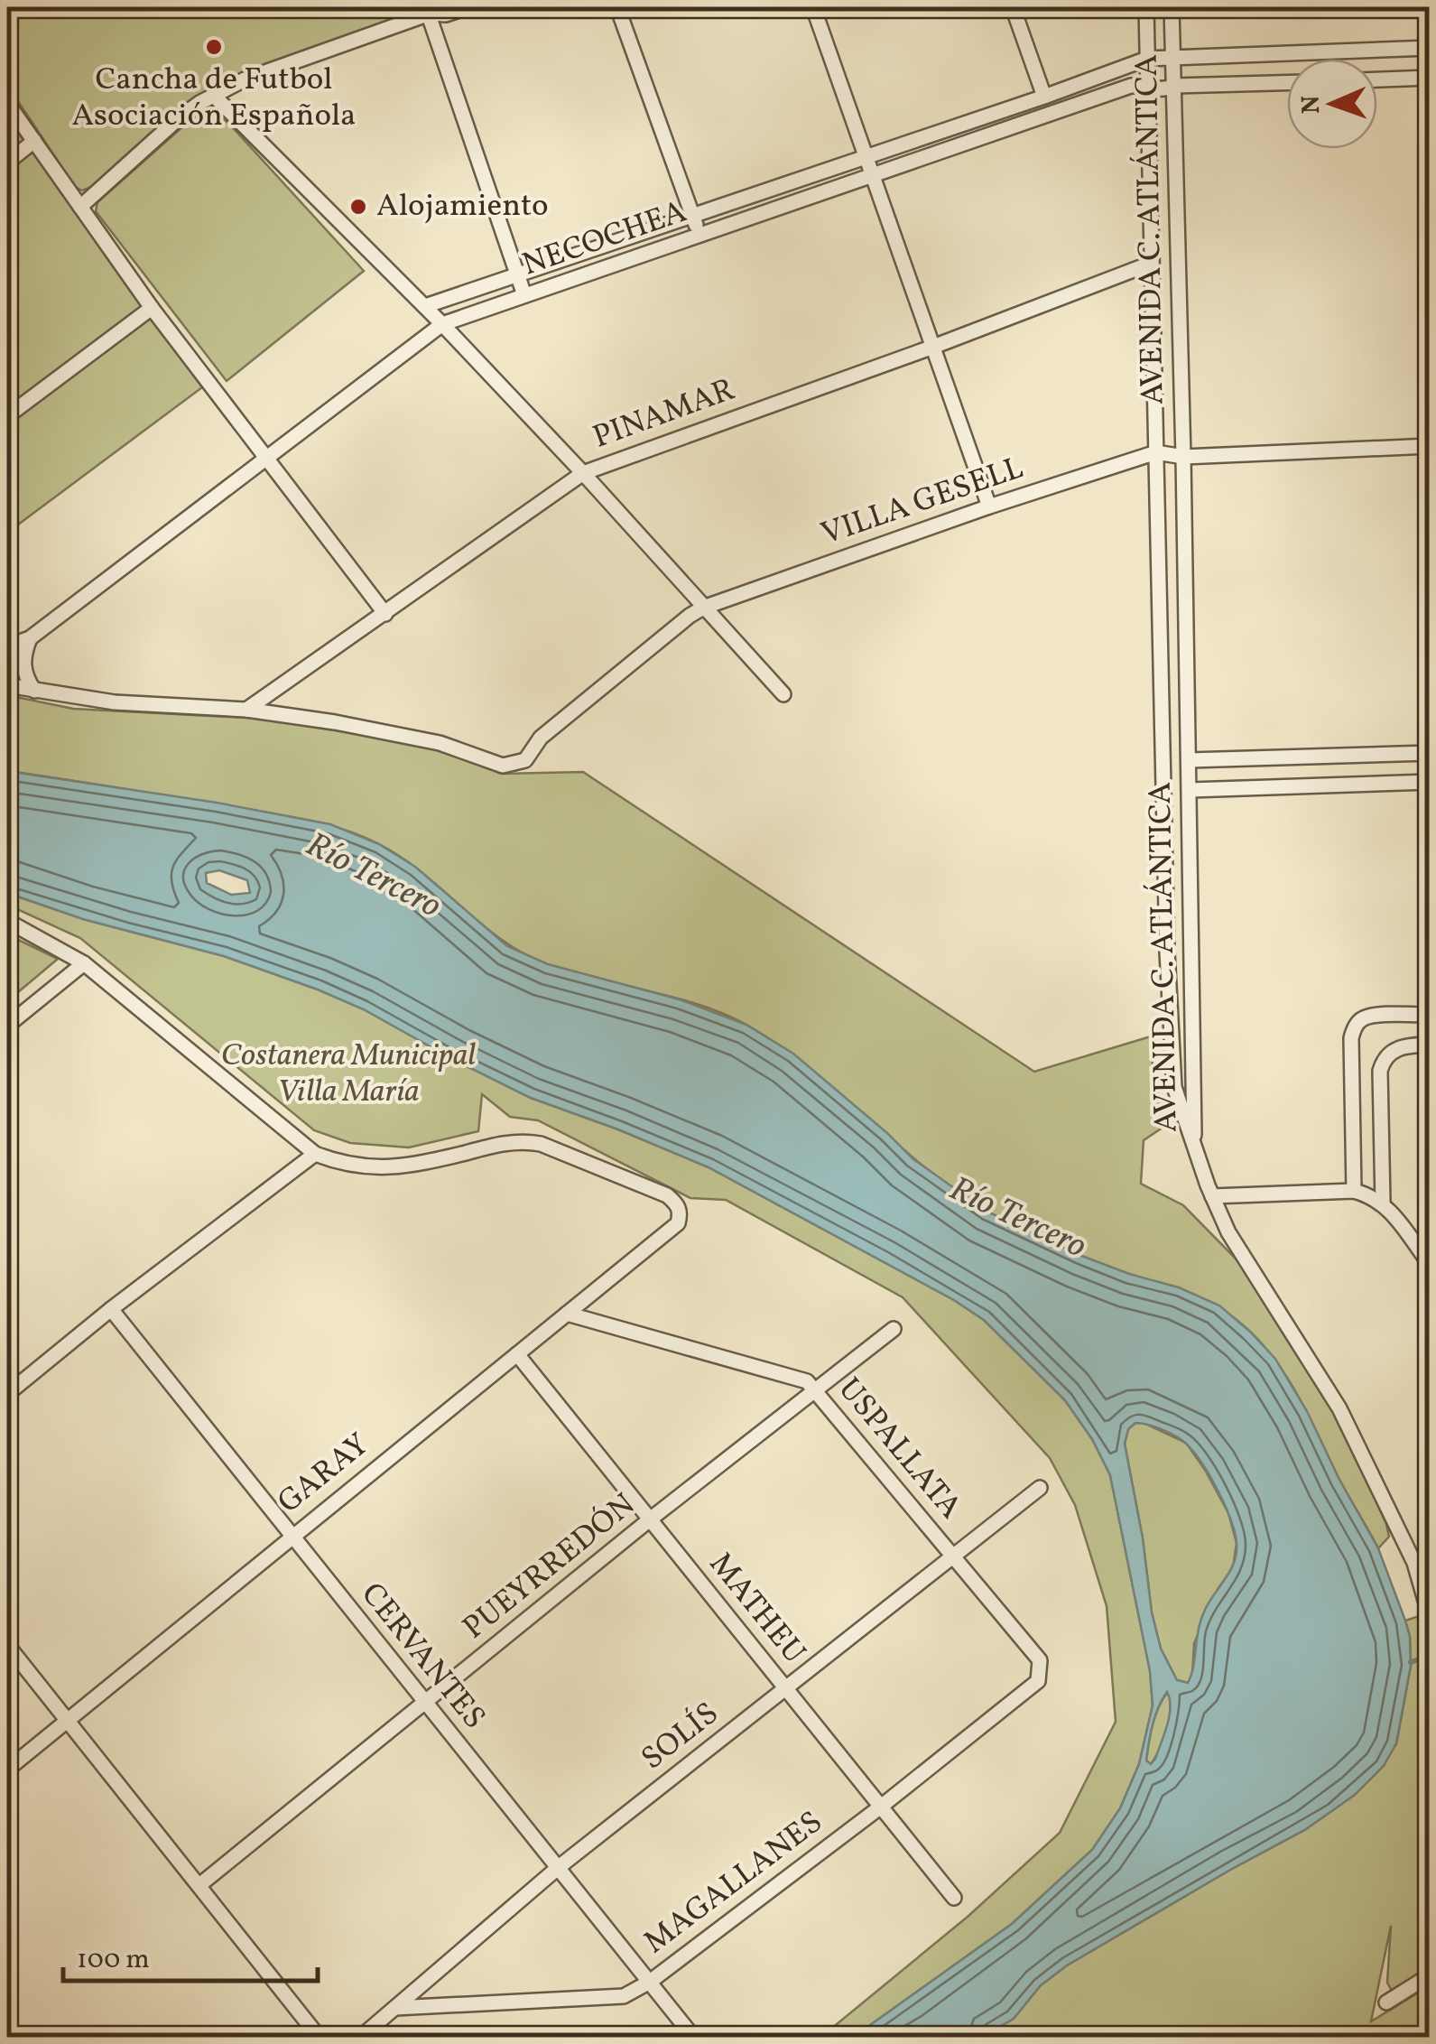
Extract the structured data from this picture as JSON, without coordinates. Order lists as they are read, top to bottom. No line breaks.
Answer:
{"streets":{"street":["AVENIDA C. ATLÁNTICA","NECOCHEA","PINAMAR","VILLA GESELL","USPALLATA","GARAY","PUEYRREDÓN","MATHEU","CERVANTES","SOLÍS","MAGALLANES"]},"crossings":[["AVENIDA C. ATLÁNTICA","NECOCHEA"],["AVENIDA C. ATLÁNTICA","PINAMAR"],["AVENIDA C. ATLÁNTICA","VILLA GESELL"],["PINAMAR","VILLA GESELL"],["USPALLATA","GARAY"],["USPALLATA","PUEYRREDÓN"],["USPALLATA","SOLÍS"],["USPALLATA","MAGALLANES"],["GARAY","MATHEU"],["GARAY","CERVANTES"],["PUEYRREDÓN","MATHEU"],["PUEYRREDÓN","CERVANTES"],["MATHEU","SOLÍS"],["MATHEU","MAGALLANES"],["CERVANTES","SOLÍS"],["CERVANTES","MAGALLANES"],["SOLÍS","MAGALLANES"]],"water":["Río Tercero"],"parks":["Costanera Municipal Villa María"],"places":["Cancha de Futbol Asociación Española","Alojamiento"],"scale_bar":"100 m","north":"left"}
